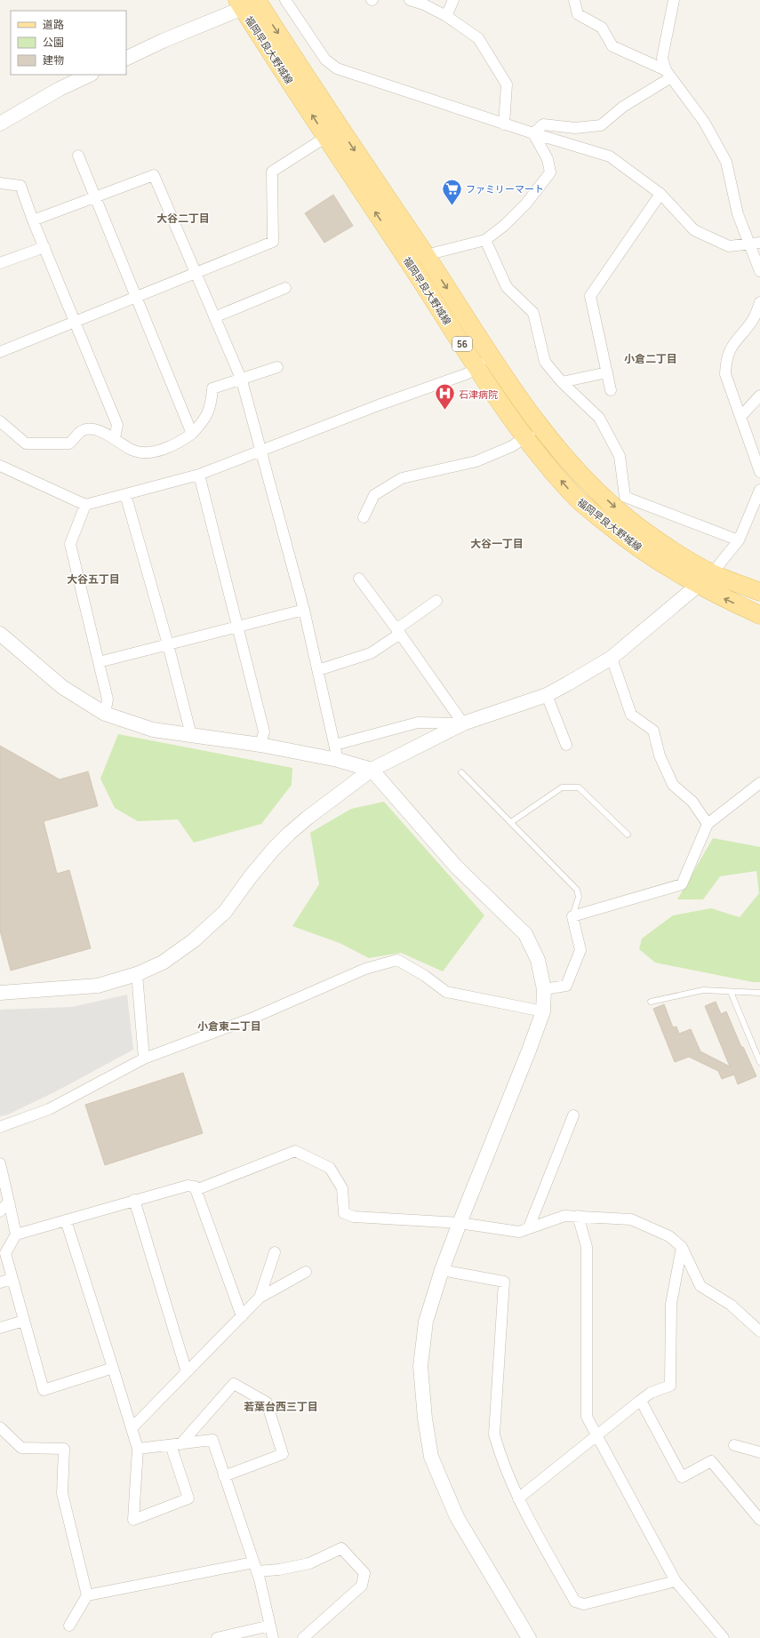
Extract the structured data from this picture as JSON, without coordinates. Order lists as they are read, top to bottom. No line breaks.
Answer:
{"streets":{"main road":["福岡早良大野城線","56"]},"districts":["大谷二丁目","小倉二丁目","大谷一丁目","大谷五丁目","小倉東二丁目","若葉台西三丁目"],"places":{"supermarket":["ファミリーマート"],"hospital":["石津病院"]},"legend":["道路","公園","建物"]}
